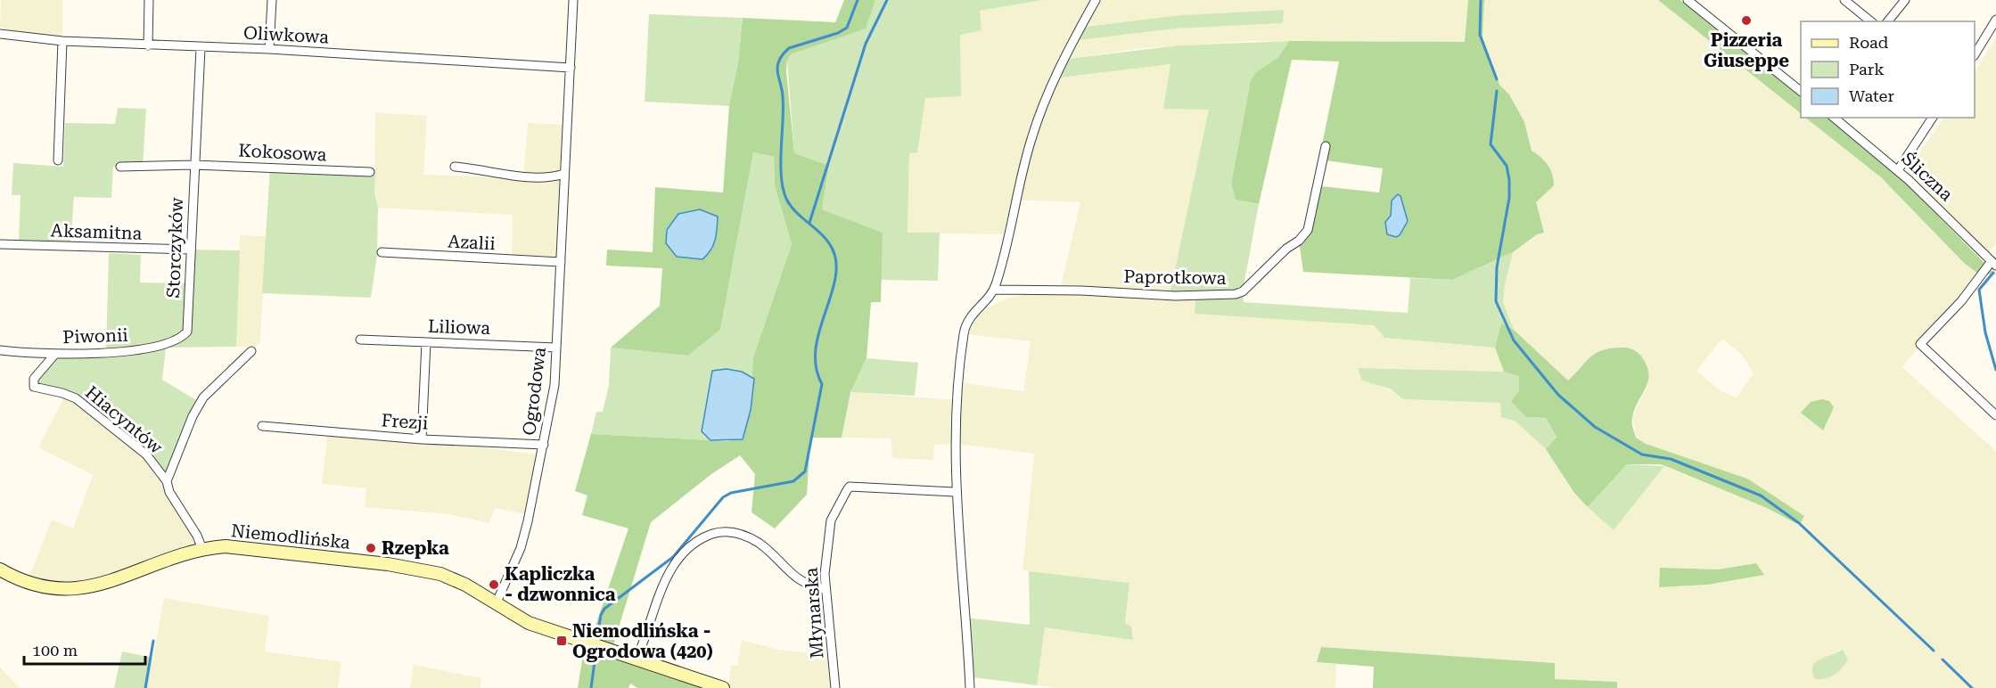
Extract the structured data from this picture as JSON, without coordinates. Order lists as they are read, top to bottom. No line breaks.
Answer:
{"streets":{"main road":["Niemodlińska"],"street":["Oliwkowa","Kokosowa","Śliczna","Aksamitna","Azalii","Storczyków","Paprotkowa","Liliowa","Piwonii","Ogrodowa","Hiacyntów","Frezji","Młynarska"]},"crossings":[["Oliwkowa","Storczyków"],["Oliwkowa","Ogrodowa"],["Kokosowa","Storczyków"],["Aksamitna","Storczyków"],["Azalii","Ogrodowa"],["Storczyków","Piwonii"],["Liliowa","Ogrodowa"],["Piwonii","Hiacyntów"],["Ogrodowa","Frezji"],["Ogrodowa","Niemodlińska"]],"places":{"other":["Pizzeria Giuseppe","Rzepka","Kapliczka - dzwonnica"],"transit":["Niemodlińska - Ogrodowa (420)"]},"legend":["Road","Park","Water"],"scale_bar":"100 m"}
